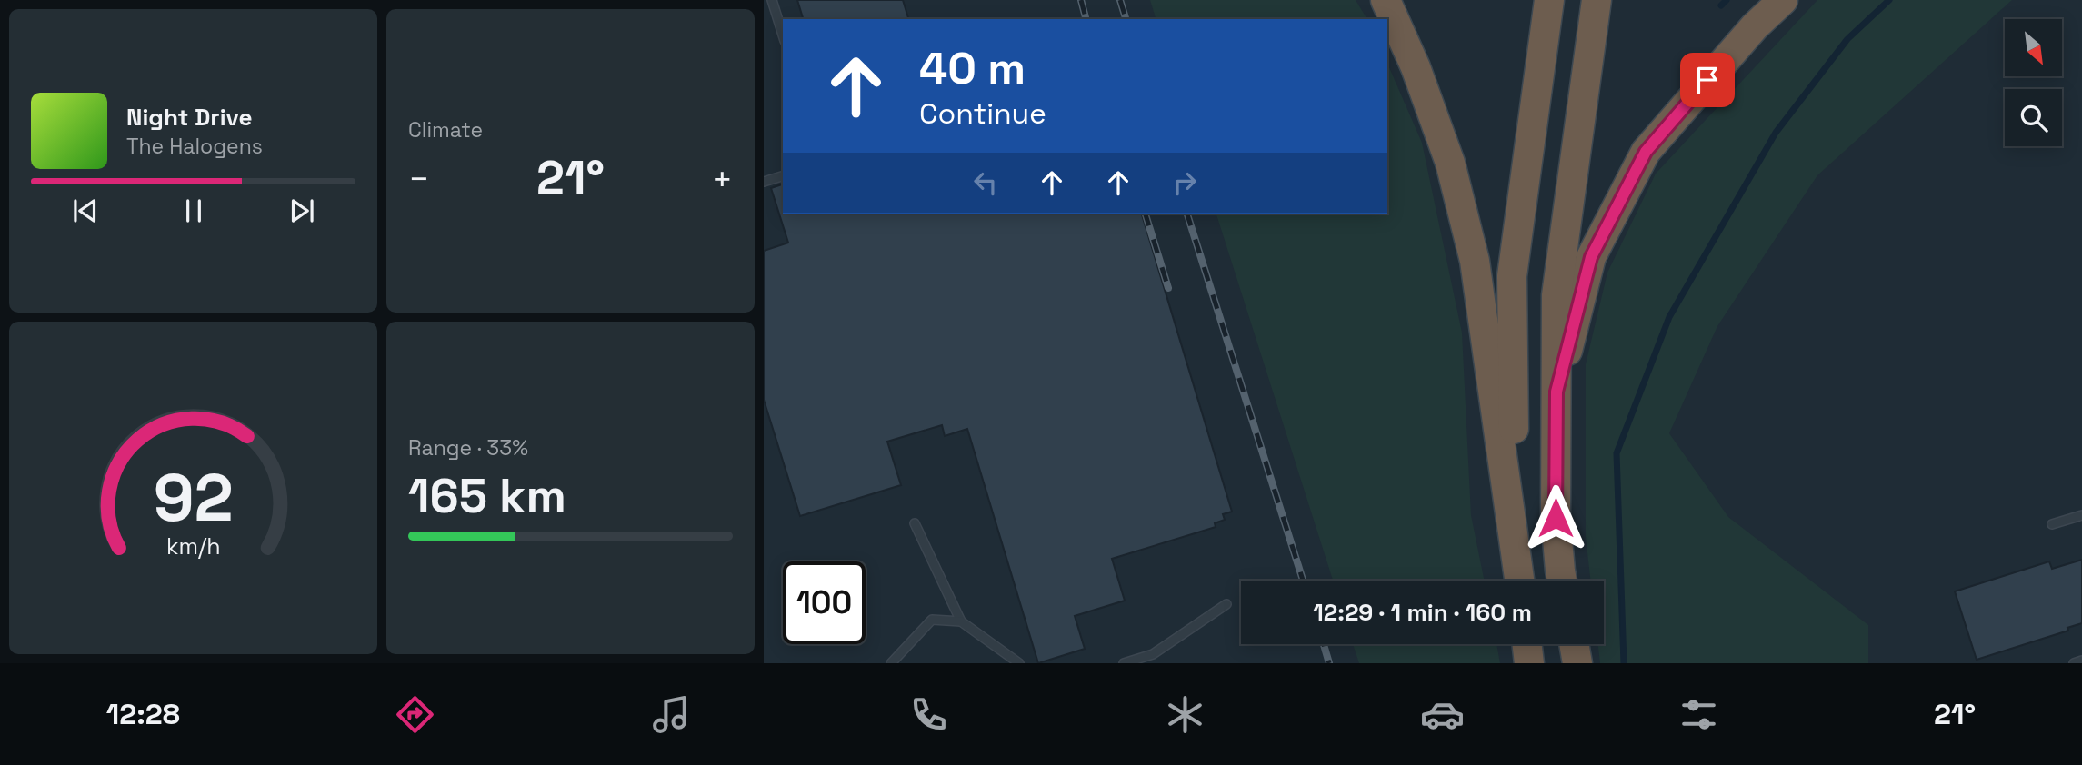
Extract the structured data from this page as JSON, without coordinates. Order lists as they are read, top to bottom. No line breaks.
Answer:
{"north":"bottom right","page":{"tile":["Climate",["Range · 33%","165 km"]],"turn":["40 m","Continue"],"song":["Night Drive","The Halogens"],"heat":["−","21°","+"],"limit":"100","trip":"12:29 · 1 min · 160 m","tabs":["12:28","21°"],"gauge":["92","km/h"]}}
